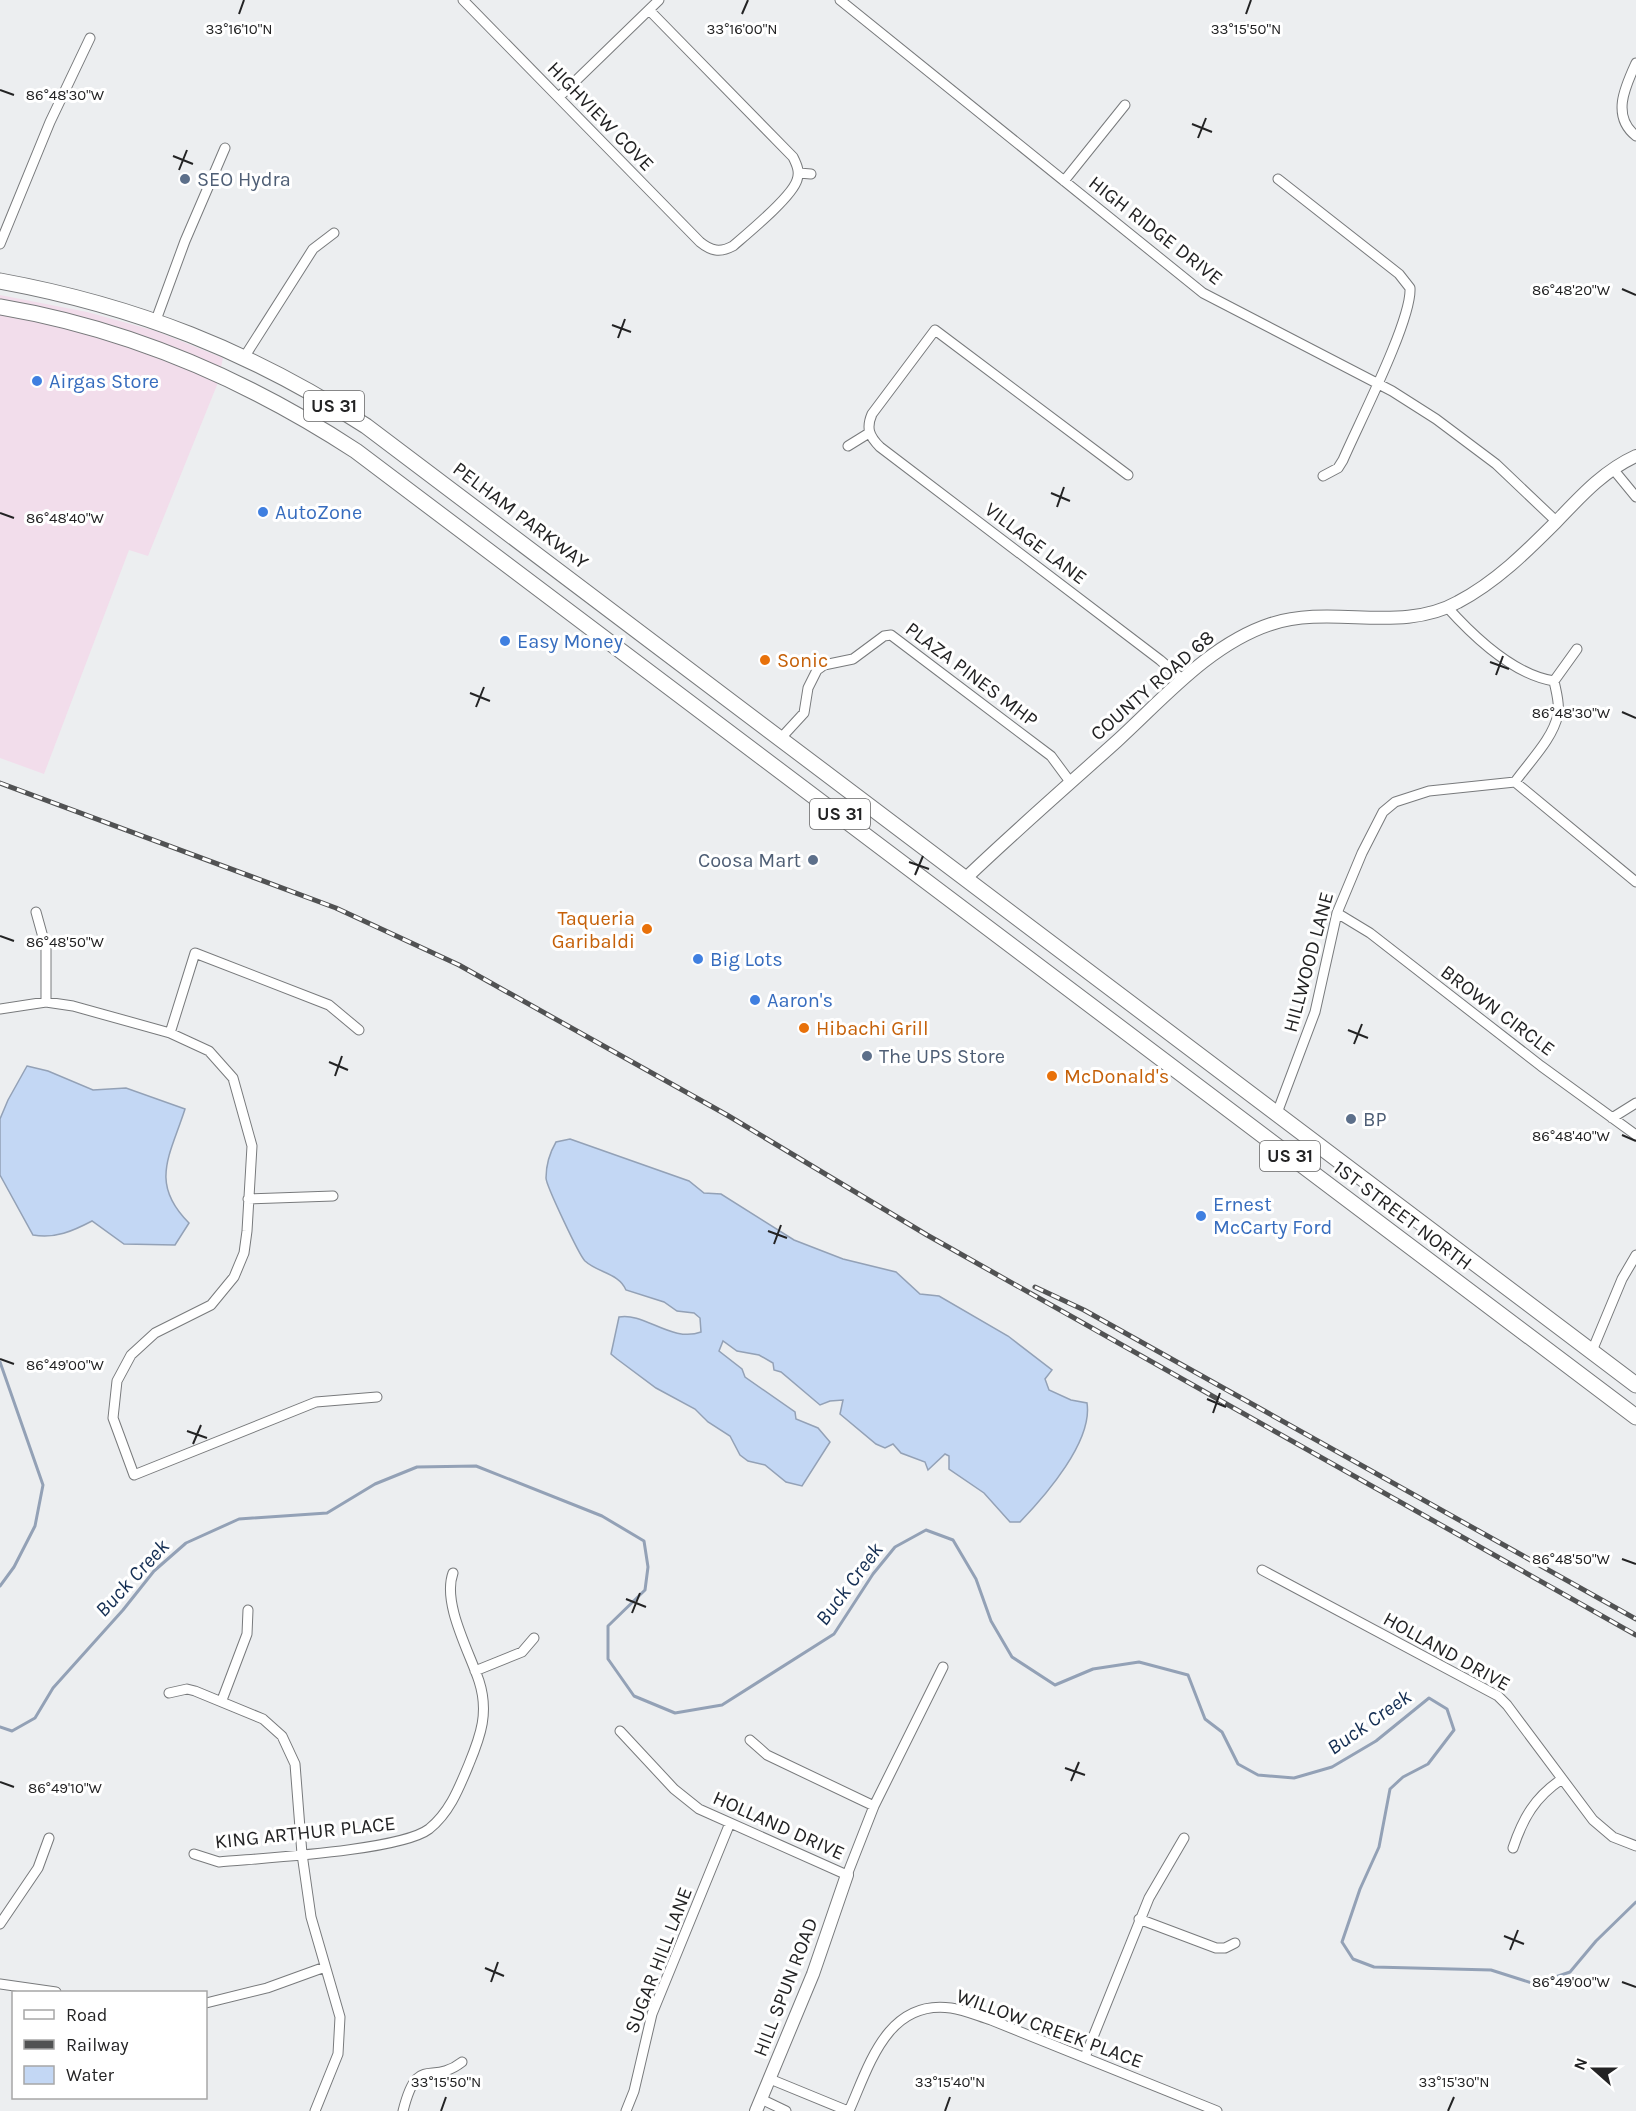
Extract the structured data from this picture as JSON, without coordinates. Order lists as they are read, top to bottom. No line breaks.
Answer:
{"streets":{"main road":["US 31","PELHAM PARKWAY","1ST STREET NORTH"],"street":["HIGHVIEW COVE","HIGH RIDGE DRIVE","VILLAGE LANE","PLAZA PINES MHP","COUNTY ROAD 68","HILLWOOD LANE","BROWN CIRCLE","HOLLAND DRIVE","KING ARTHUR PLACE","SUGAR HILL LANE","HILL SPUN ROAD","WILLOW CREEK PLACE"]},"crossings":[["HIGH RIDGE DRIVE","COUNTY ROAD 68"],["US 31","1ST STREET NORTH"],["PELHAM PARKWAY","PLAZA PINES MHP"],["PELHAM PARKWAY","COUNTY ROAD 68"],["PELHAM PARKWAY","1ST STREET NORTH"],["VILLAGE LANE","COUNTY ROAD 68"],["PLAZA PINES MHP","COUNTY ROAD 68"],["COUNTY ROAD 68","1ST STREET NORTH"],["HILLWOOD LANE","BROWN CIRCLE"],["HILLWOOD LANE","1ST STREET NORTH"],["HOLLAND DRIVE","SUGAR HILL LANE"],["HOLLAND DRIVE","HILL SPUN ROAD"]],"water":["Buck Creek"],"places":["SEO Hydra","Airgas Store","AutoZone","Easy Money","Sonic","Coosa Mart","Taqueria Garibaldi","Big Lots","Aaron's","Hibachi Grill","The UPS Store","McDonald's","BP","Ernest McCarty Ford"],"legend":["Road","Railway","Water"],"north":"left","coordinates":["33°16'10\"N","33°16'00\"N","33°15'50\"N","86°48'30\"W","86°48'20\"W","86°48'40\"W","86°48'50\"W","86°49'00\"W","86°49'10\"W","33°15'40\"N","33°15'30\"N"]}
